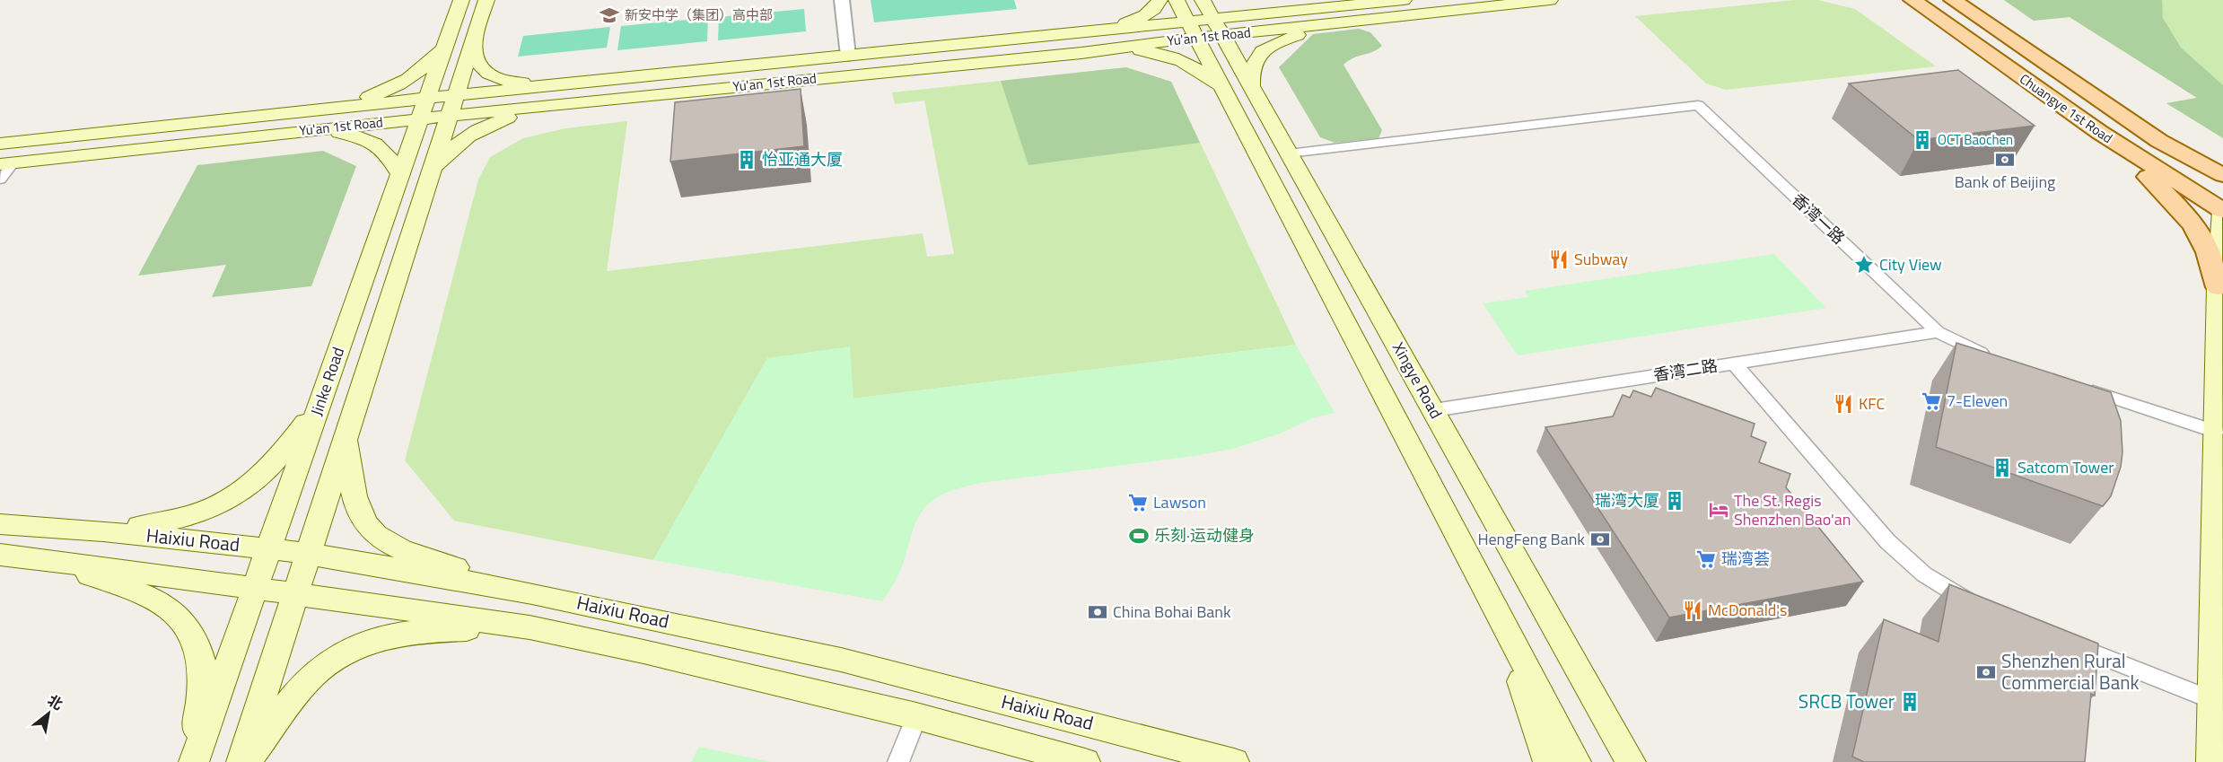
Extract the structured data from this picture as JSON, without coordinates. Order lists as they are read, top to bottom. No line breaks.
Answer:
{"streets":{"main road":["Yu'an 1st Road","Chuangye 1st Road","Xingye Road","Jinke Road","Haixiu Road"],"street":["香湾一路","香湾二路"]},"crossings":[["Yu'an 1st Road","Xingye Road"],["Yu'an 1st Road","Jinke Road"],["香湾一路","香湾二路"],["香湾一路","Xingye Road"],["香湾二路","Xingye Road"],["Jinke Road","Haixiu Road"]],"places":{"school or university":["新安中学（集团）高中部"],"building":["OCT Baochen","怡亚通大厦","Satcom Tower","瑞湾大厦","SRCB Tower"],"bank":["Bank of Beijing","HengFeng Bank","China Bohai Bank","Shenzhen Rural Commercial Bank"],"restaurant":["Subway","KFC","McDonald's"],"place":["City View"],"supermarket":["7-Eleven","Lawson","瑞湾荟"],"hotel":["The St. Regis Shenzhen Bao'an"],"sports":["乐刻·运动健身"]},"north":"top right"}
